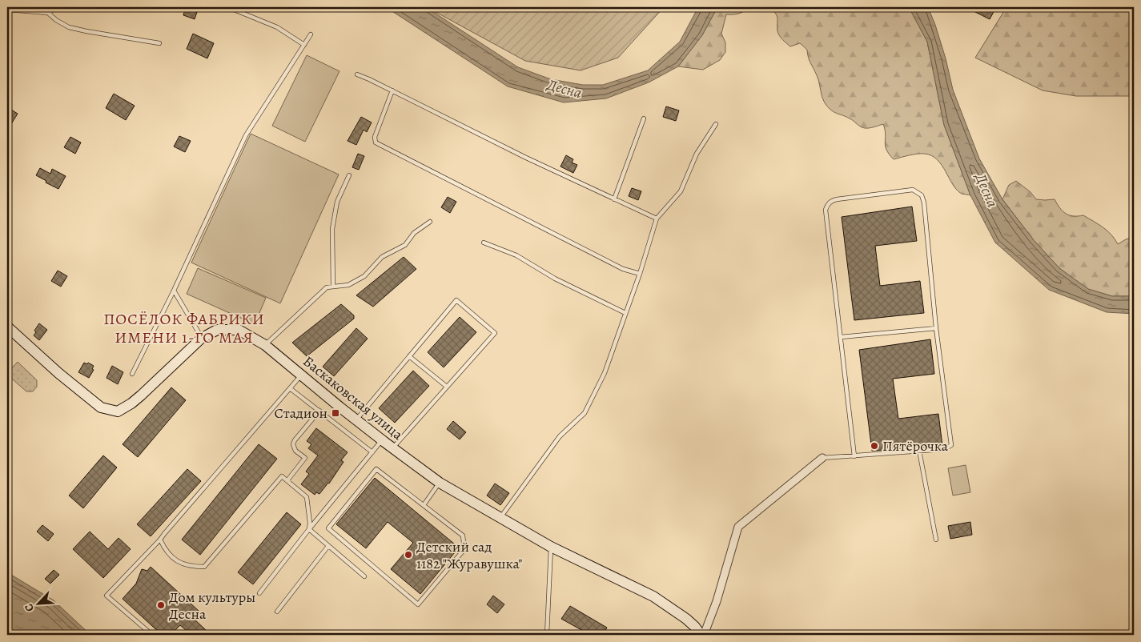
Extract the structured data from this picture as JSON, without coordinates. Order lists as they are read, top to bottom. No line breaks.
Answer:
{"streets":{"street":["Баскаковская улица"]},"districts":["ПОСЁЛОК ФАБРИКИ ИМЕНИ 1-ГО МАЯ"],"water":["Десна"],"places":{"transit":["Стадион"],"other":["Пятёрочка","Детский сад 1182 \"Журавушка\"","Дом культуры Десна"]},"north":"bottom left"}
